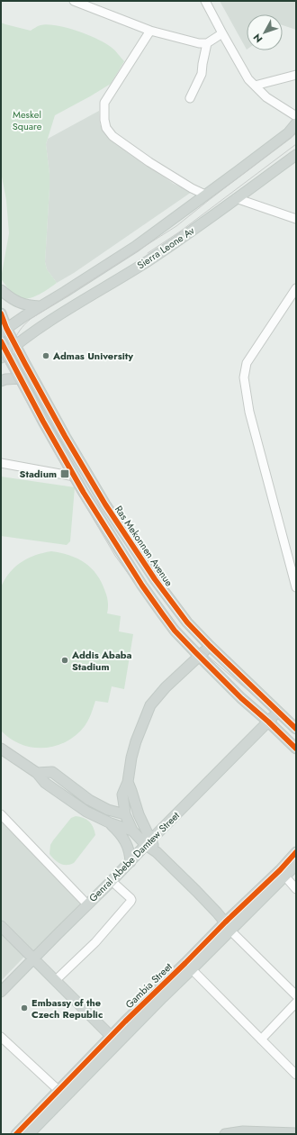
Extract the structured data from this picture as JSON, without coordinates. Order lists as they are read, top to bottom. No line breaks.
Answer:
{"streets":{"main road":["Sierra Leone Av","Ras Mekonnen Avenue","Genral Abebe Damtew Street","Gambia Street"]},"crossings":[["Sierra Leone Av","Ras Mekonnen Avenue"],["Ras Mekonnen Avenue","Genral Abebe Damtew Street"]],"parks":["Meskel Square"],"places":{"other":["Admas University","Addis Ababa Stadium","Embassy of the Czech Republic"],"transit":["Stadium"]},"north":"bottom left"}
